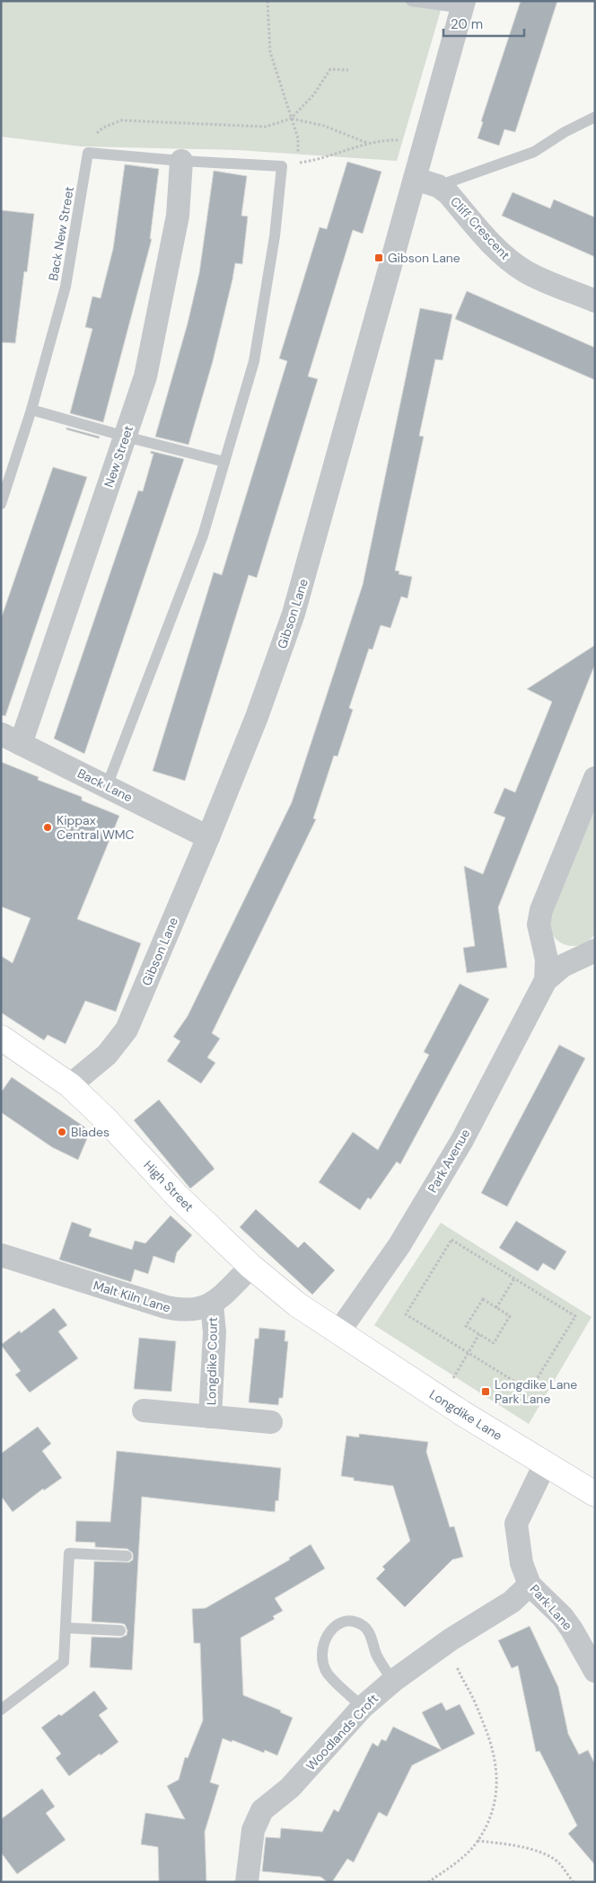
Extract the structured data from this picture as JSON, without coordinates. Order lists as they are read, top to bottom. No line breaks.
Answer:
{"streets":{"main road":["High Street","Longdike Lane"],"street":["Cliff Crescent","New Street","Gibson Lane","Back Lane","Park Avenue","Malt Kiln Lane","Longdike Court","Park Lane","Woodlands Croft"],"lane":["Back New Street"]},"crossings":[["Cliff Crescent","Gibson Lane"],["New Street","Back Lane"],["Gibson Lane","Back Lane"],["Gibson Lane","High Street"],["Park Avenue","High Street"],["Park Avenue","Longdike Lane"],["High Street","Malt Kiln Lane"],["High Street","Longdike Lane"],["Malt Kiln Lane","Longdike Court"],["Longdike Lane","Park Lane"],["Park Lane","Woodlands Croft"]],"places":{"transit":["Gibson Lane","Longdike Lane Park Lane"],"other":["Kippax Central WMC","Blades"]},"scale_bar":"20 m"}
